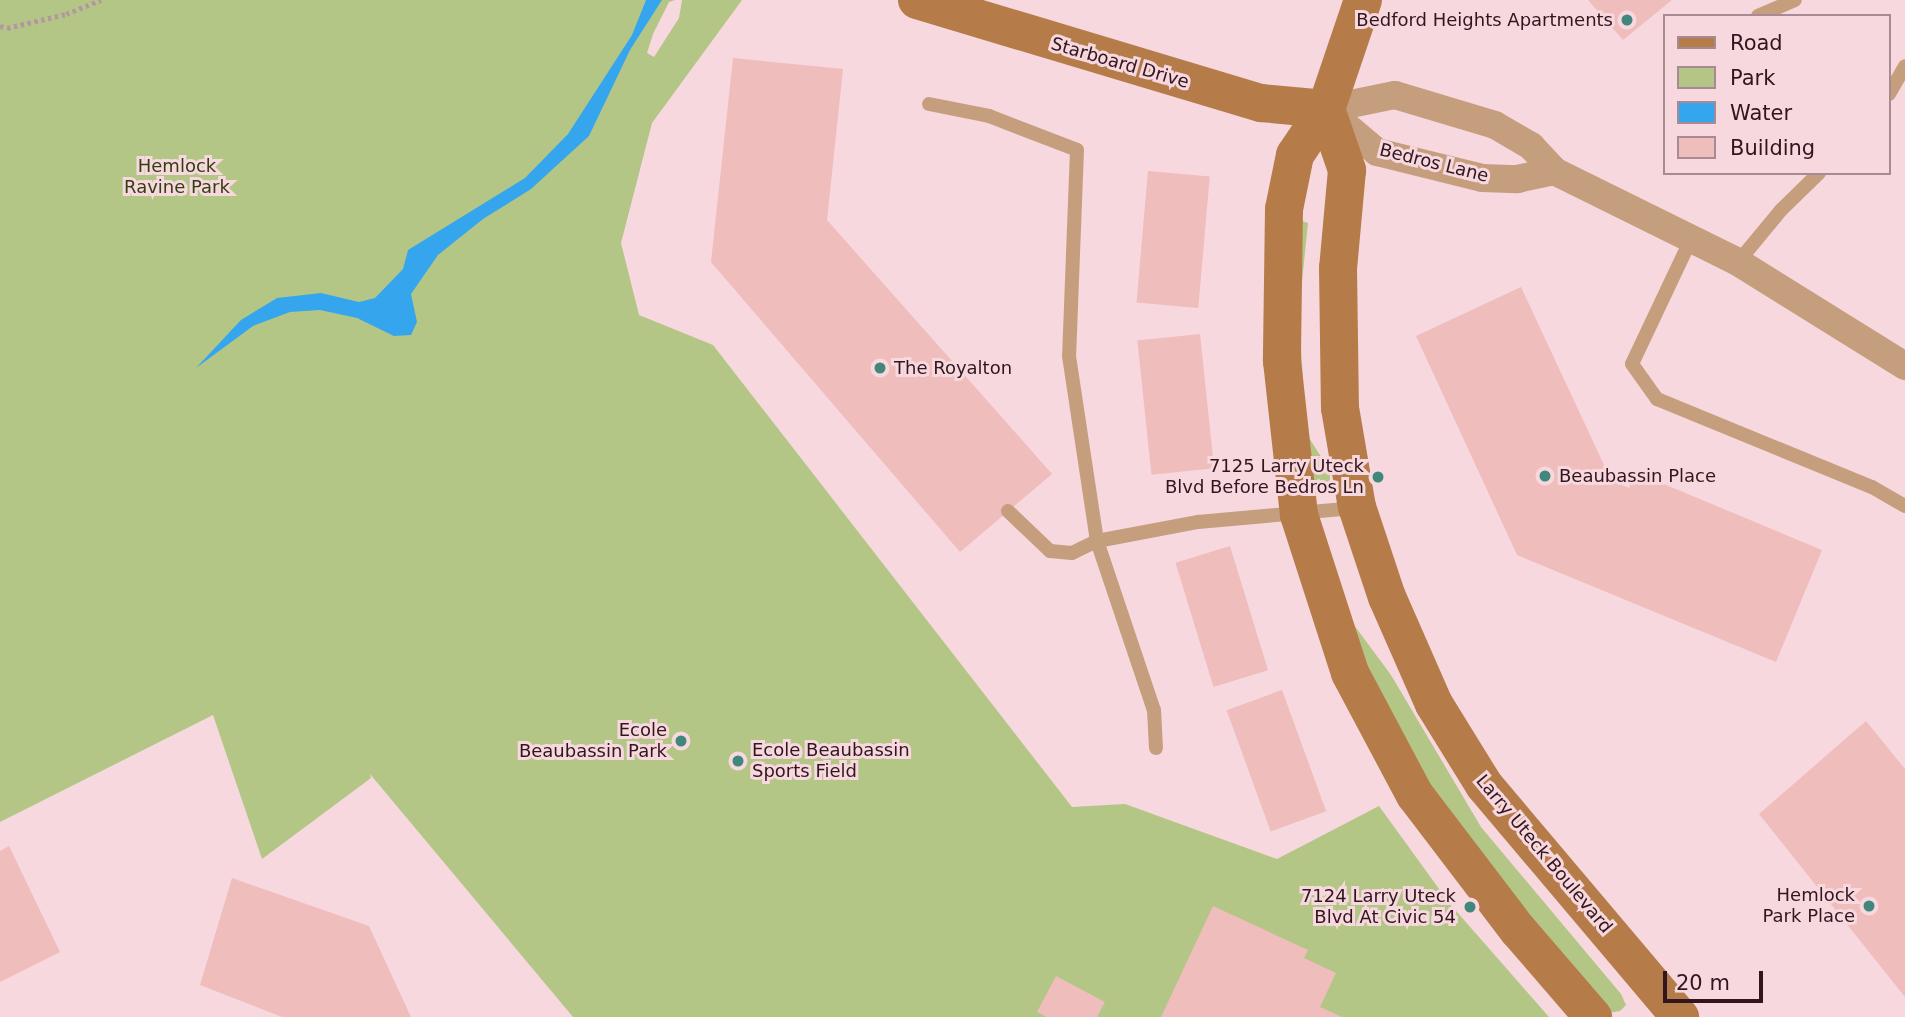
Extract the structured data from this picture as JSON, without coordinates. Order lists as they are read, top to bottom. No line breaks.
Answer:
{"streets":{"main road":["Starboard Drive","Larry Uteck Boulevard"],"street":["Bedros Lane"]},"crossings":[["Starboard Drive","Bedros Lane"],["Starboard Drive","Larry Uteck Boulevard"],["Bedros Lane","Larry Uteck Boulevard"]],"parks":["Hemlock Ravine Park"],"places":["Bedford Heights Apartments","The Royalton","Beaubassin Place","7125 Larry Uteck Blvd Before Bedros Ln","Ecole Beaubassin Park","Ecole Beaubassin Sports Field","Hemlock Park Place","7124 Larry Uteck Blvd At Civic 54"],"legend":["Road","Park","Water","Building"],"scale_bar":"20 m"}
